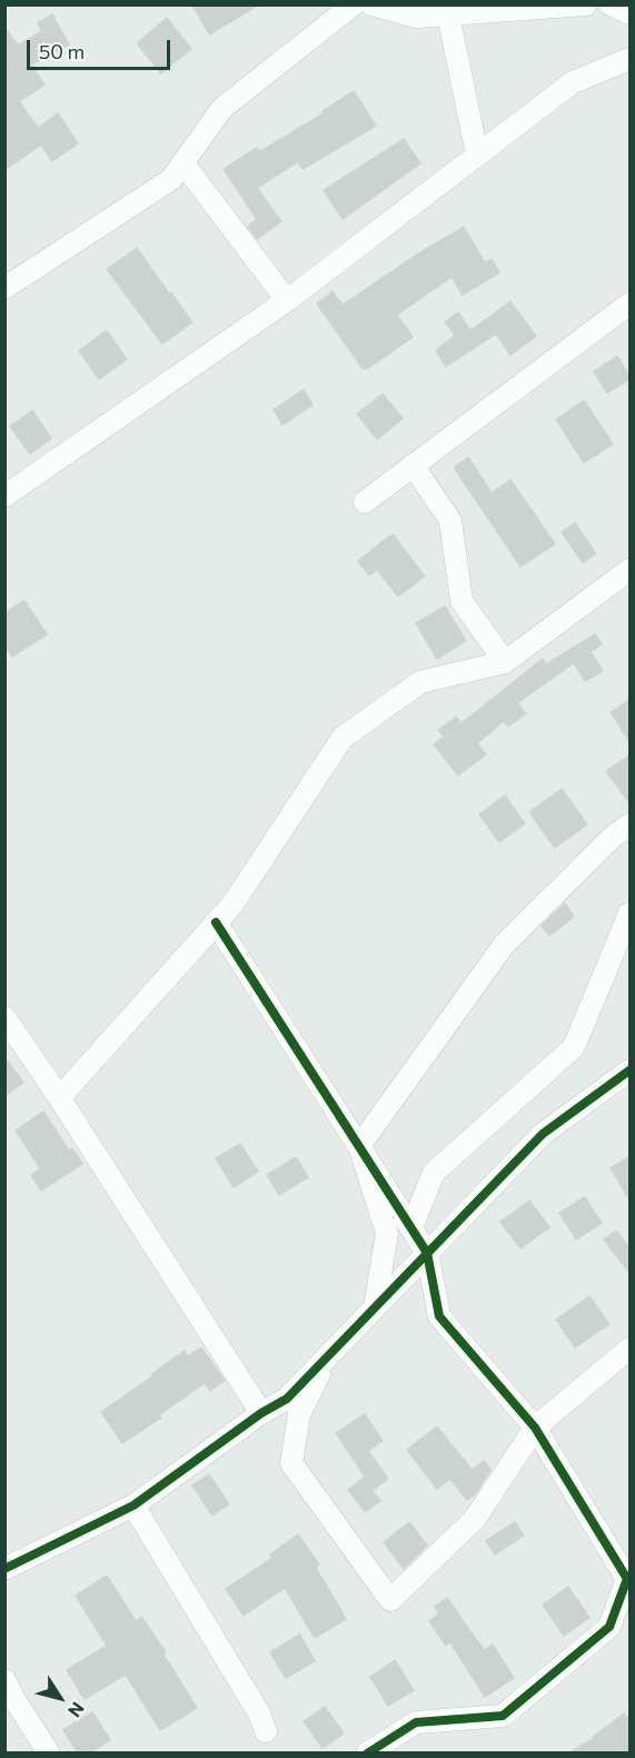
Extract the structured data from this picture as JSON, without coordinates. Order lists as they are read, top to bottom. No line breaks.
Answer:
{"scale_bar":"50 m","north":"bottom right"}
